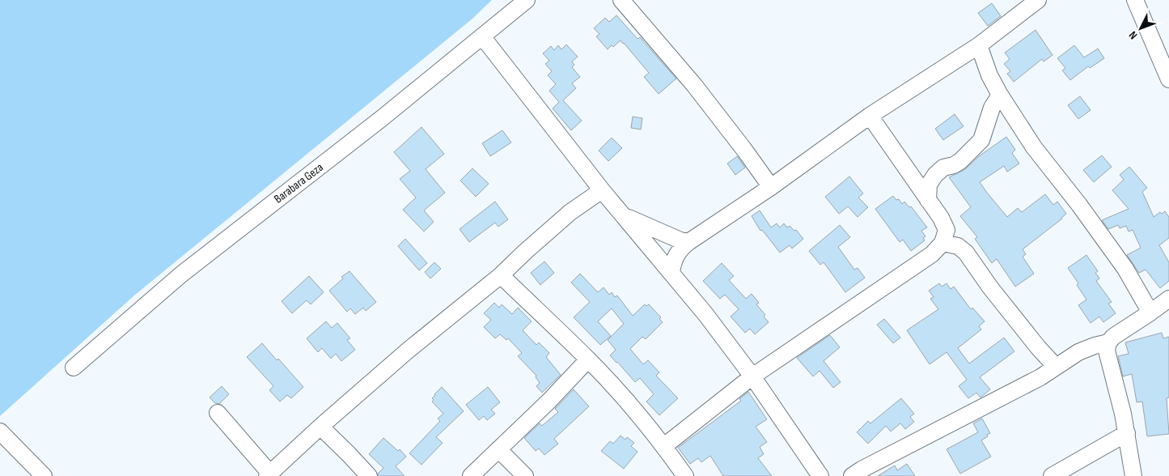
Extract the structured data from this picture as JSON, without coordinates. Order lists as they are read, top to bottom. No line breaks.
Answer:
{"streets":{"street":["Barabara Geza"]},"north":"bottom left"}
